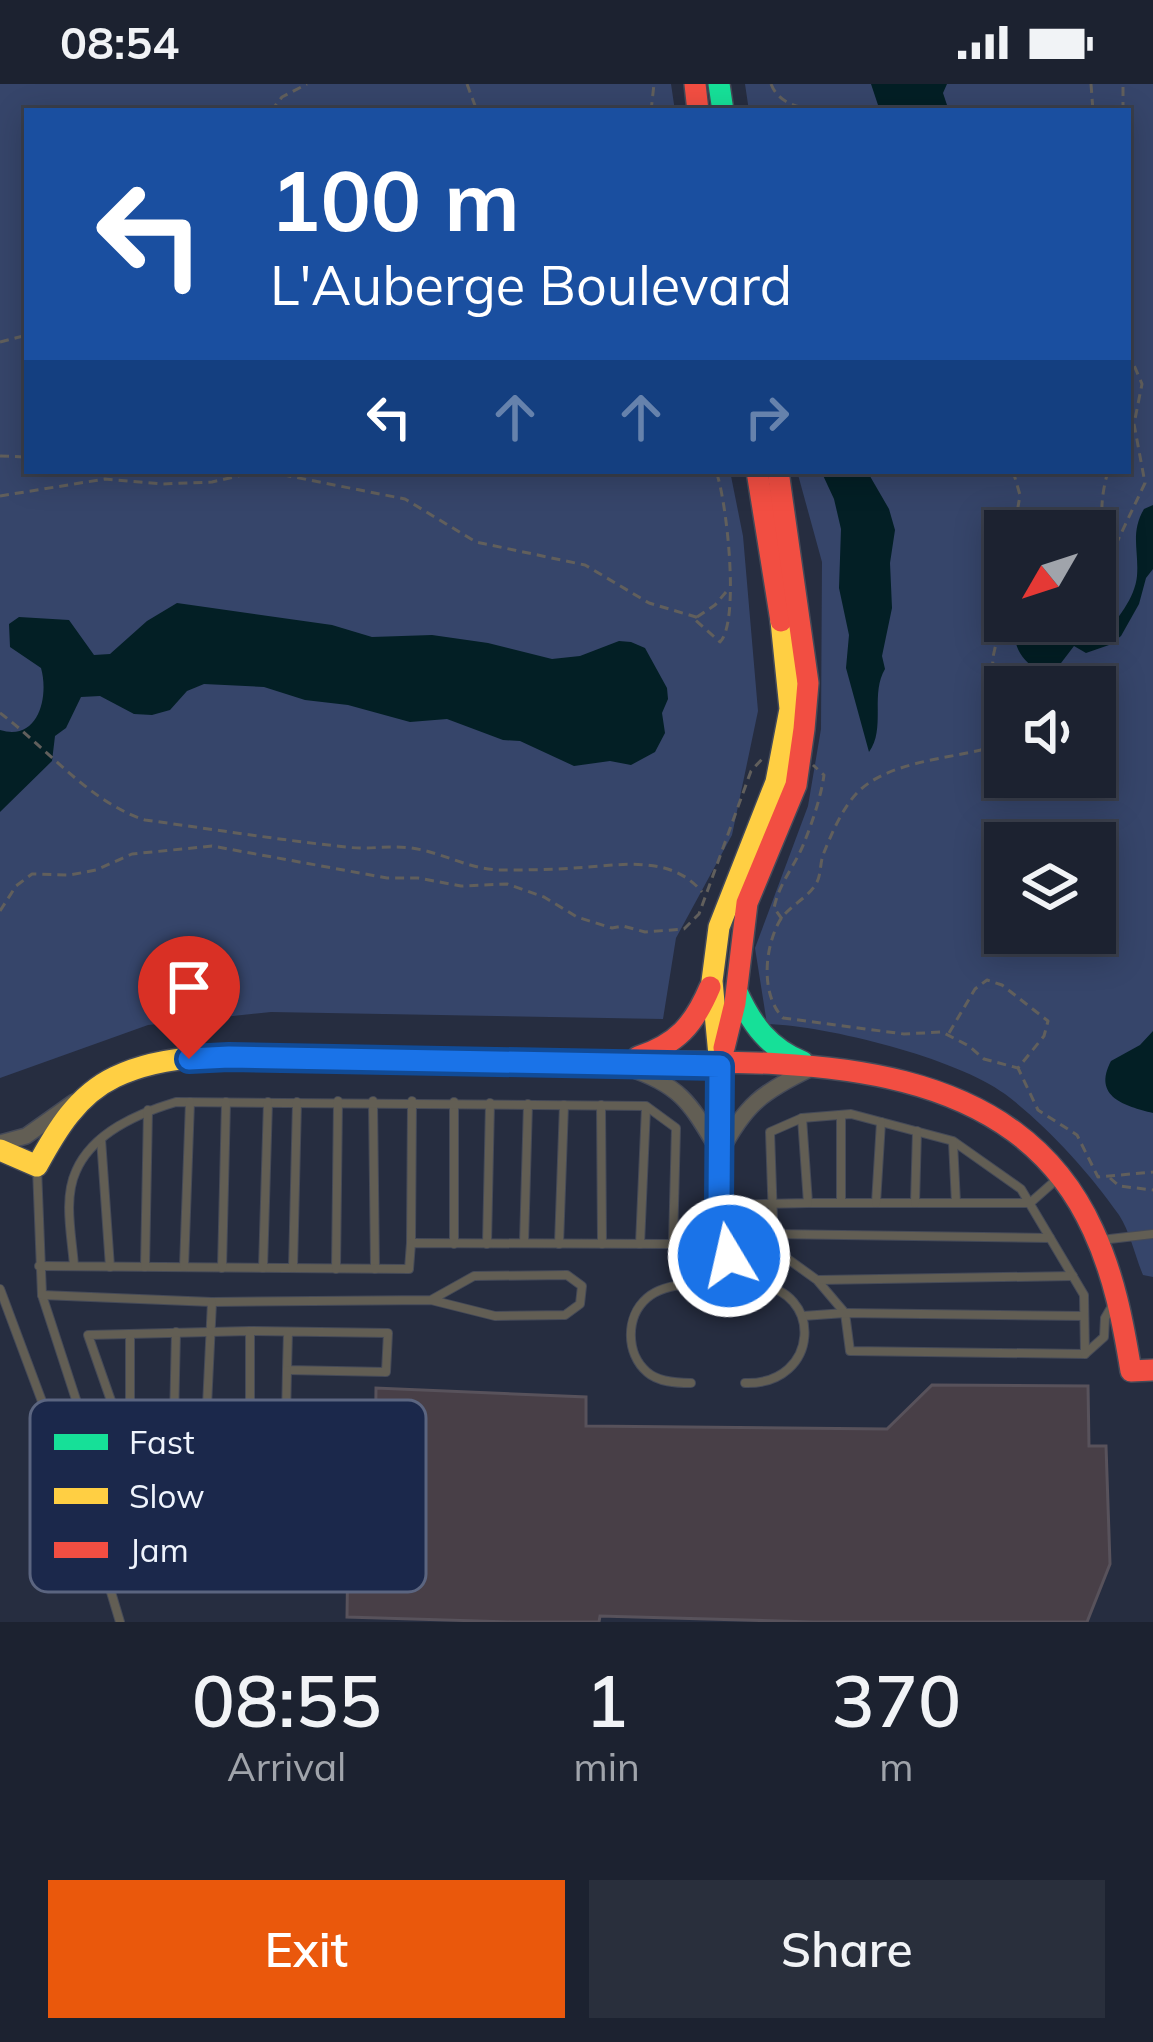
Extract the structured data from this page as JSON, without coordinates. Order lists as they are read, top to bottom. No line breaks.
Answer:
{"legend":["Fast","Slow","Jam"],"north":"bottom left","page":{"status":"08:54","turn":["100 m","L'Auberge Boulevard"],"eta":["08:55","Arrival","1","min","370","m"],"buttons":["Exit","Share"]}}
